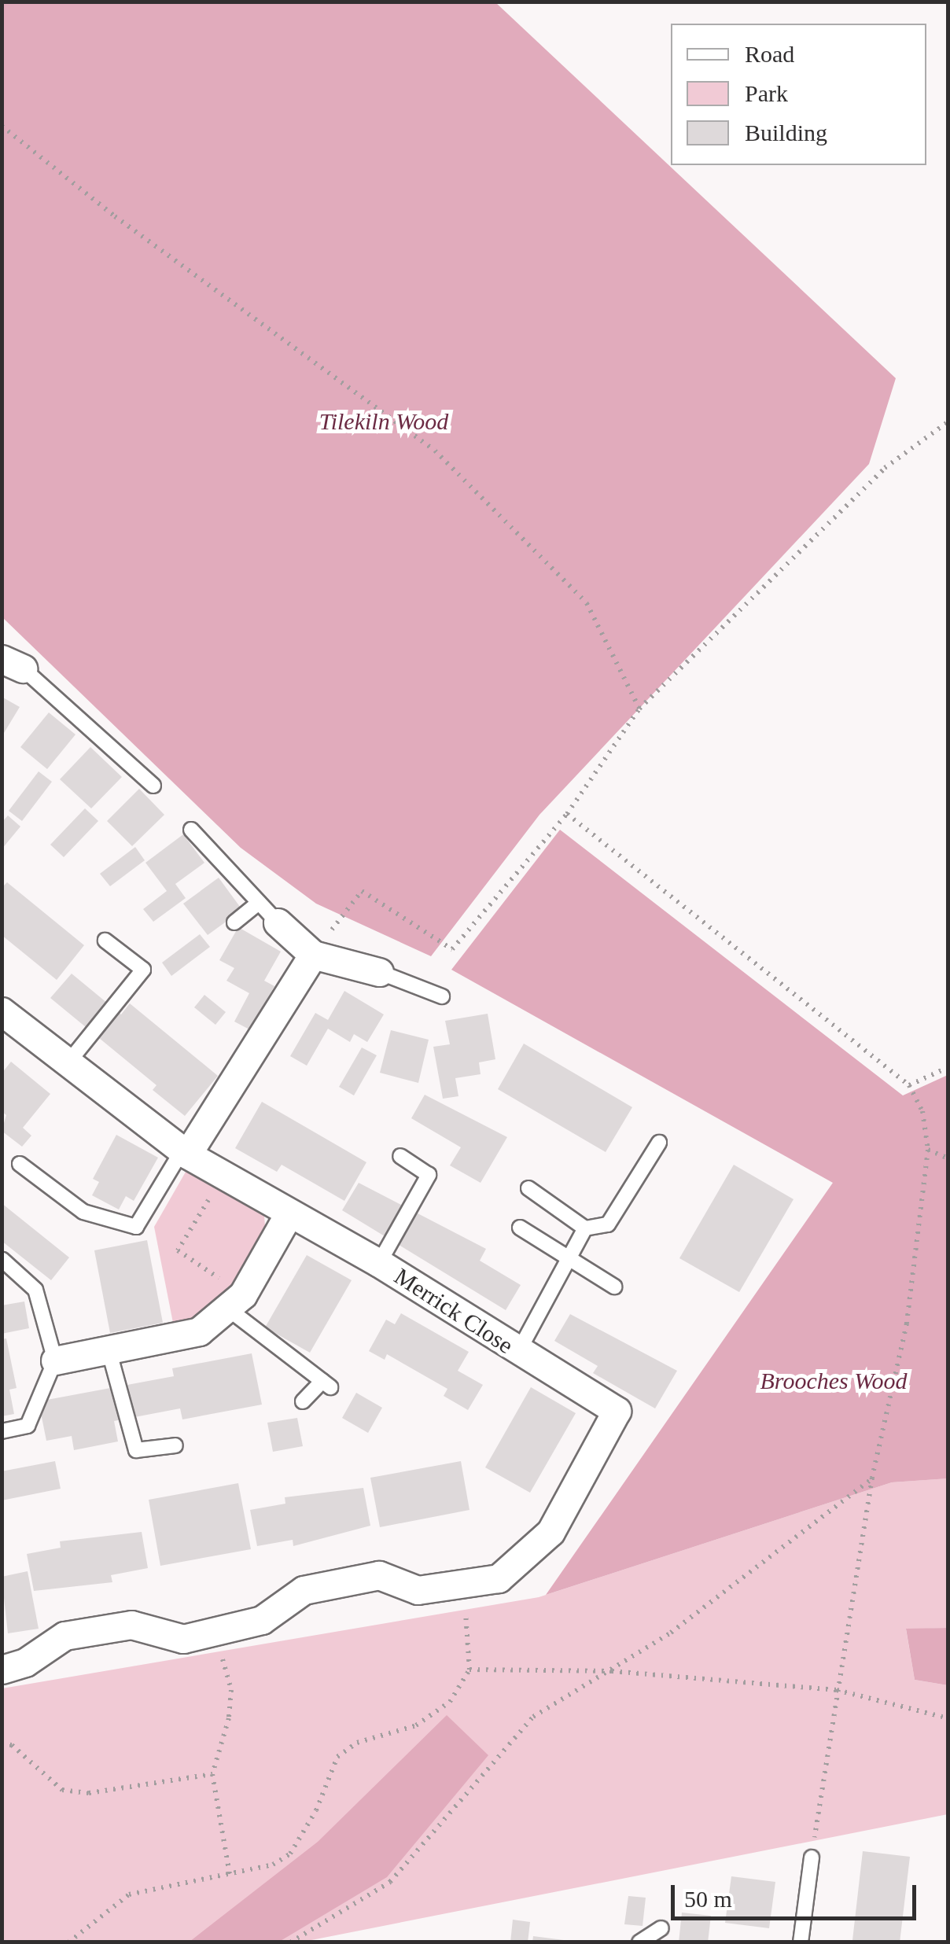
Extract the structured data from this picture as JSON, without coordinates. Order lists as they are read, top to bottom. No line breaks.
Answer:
{"streets":{"street":["Merrick Close"]},"parks":["Tilekiln Wood","Brooches Wood"],"legend":["Road","Park","Building"],"scale_bar":"50 m"}
